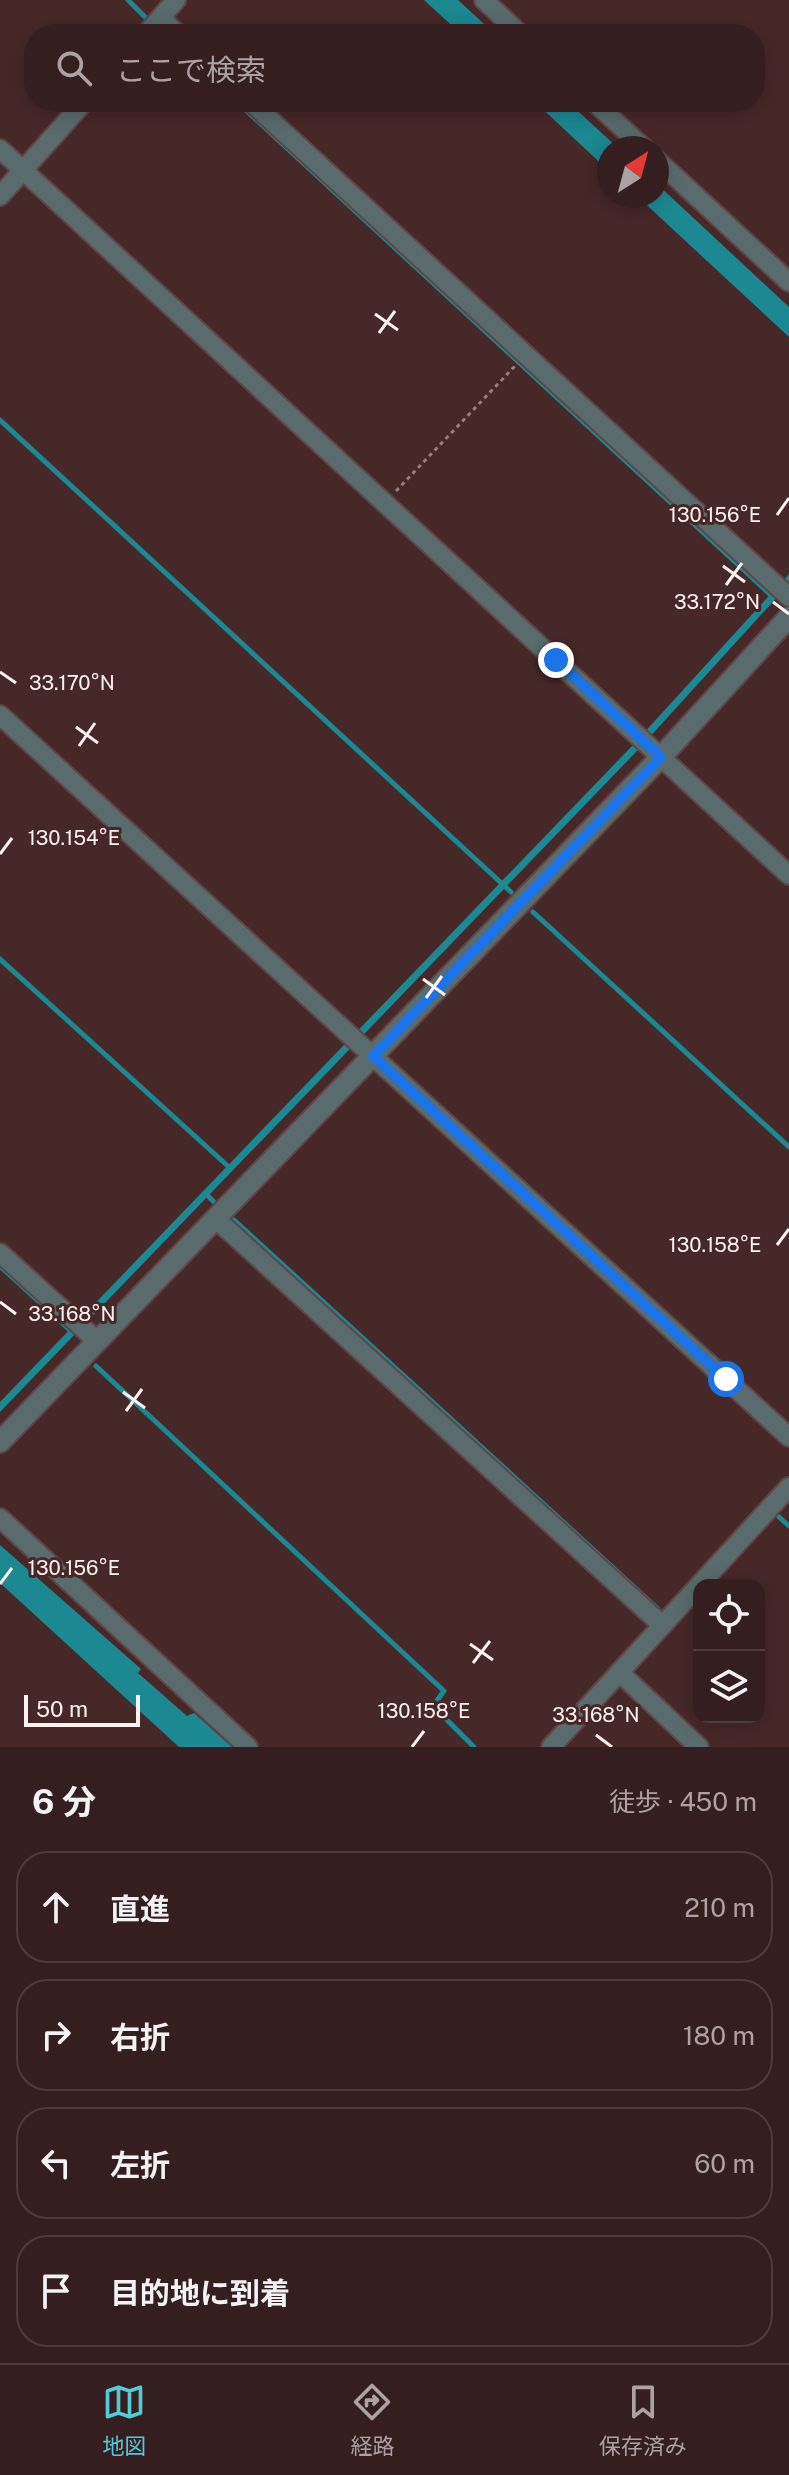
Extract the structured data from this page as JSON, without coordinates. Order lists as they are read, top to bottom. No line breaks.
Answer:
{"scale_bar":"50 m","north":"top right","page":{"search":"ここで検索","scale":"50 m","heading":["6 分","徒歩 · 450 m"],"list":[["直進","210 m"],["右折","180 m"],["左折","60 m"],"目的地に到着"],"nav":["地図","経路","保存済み"]},"coordinates":["130.156°E","33.172°N","33.170°N","130.154°E","130.158°E","33.168°N"]}
